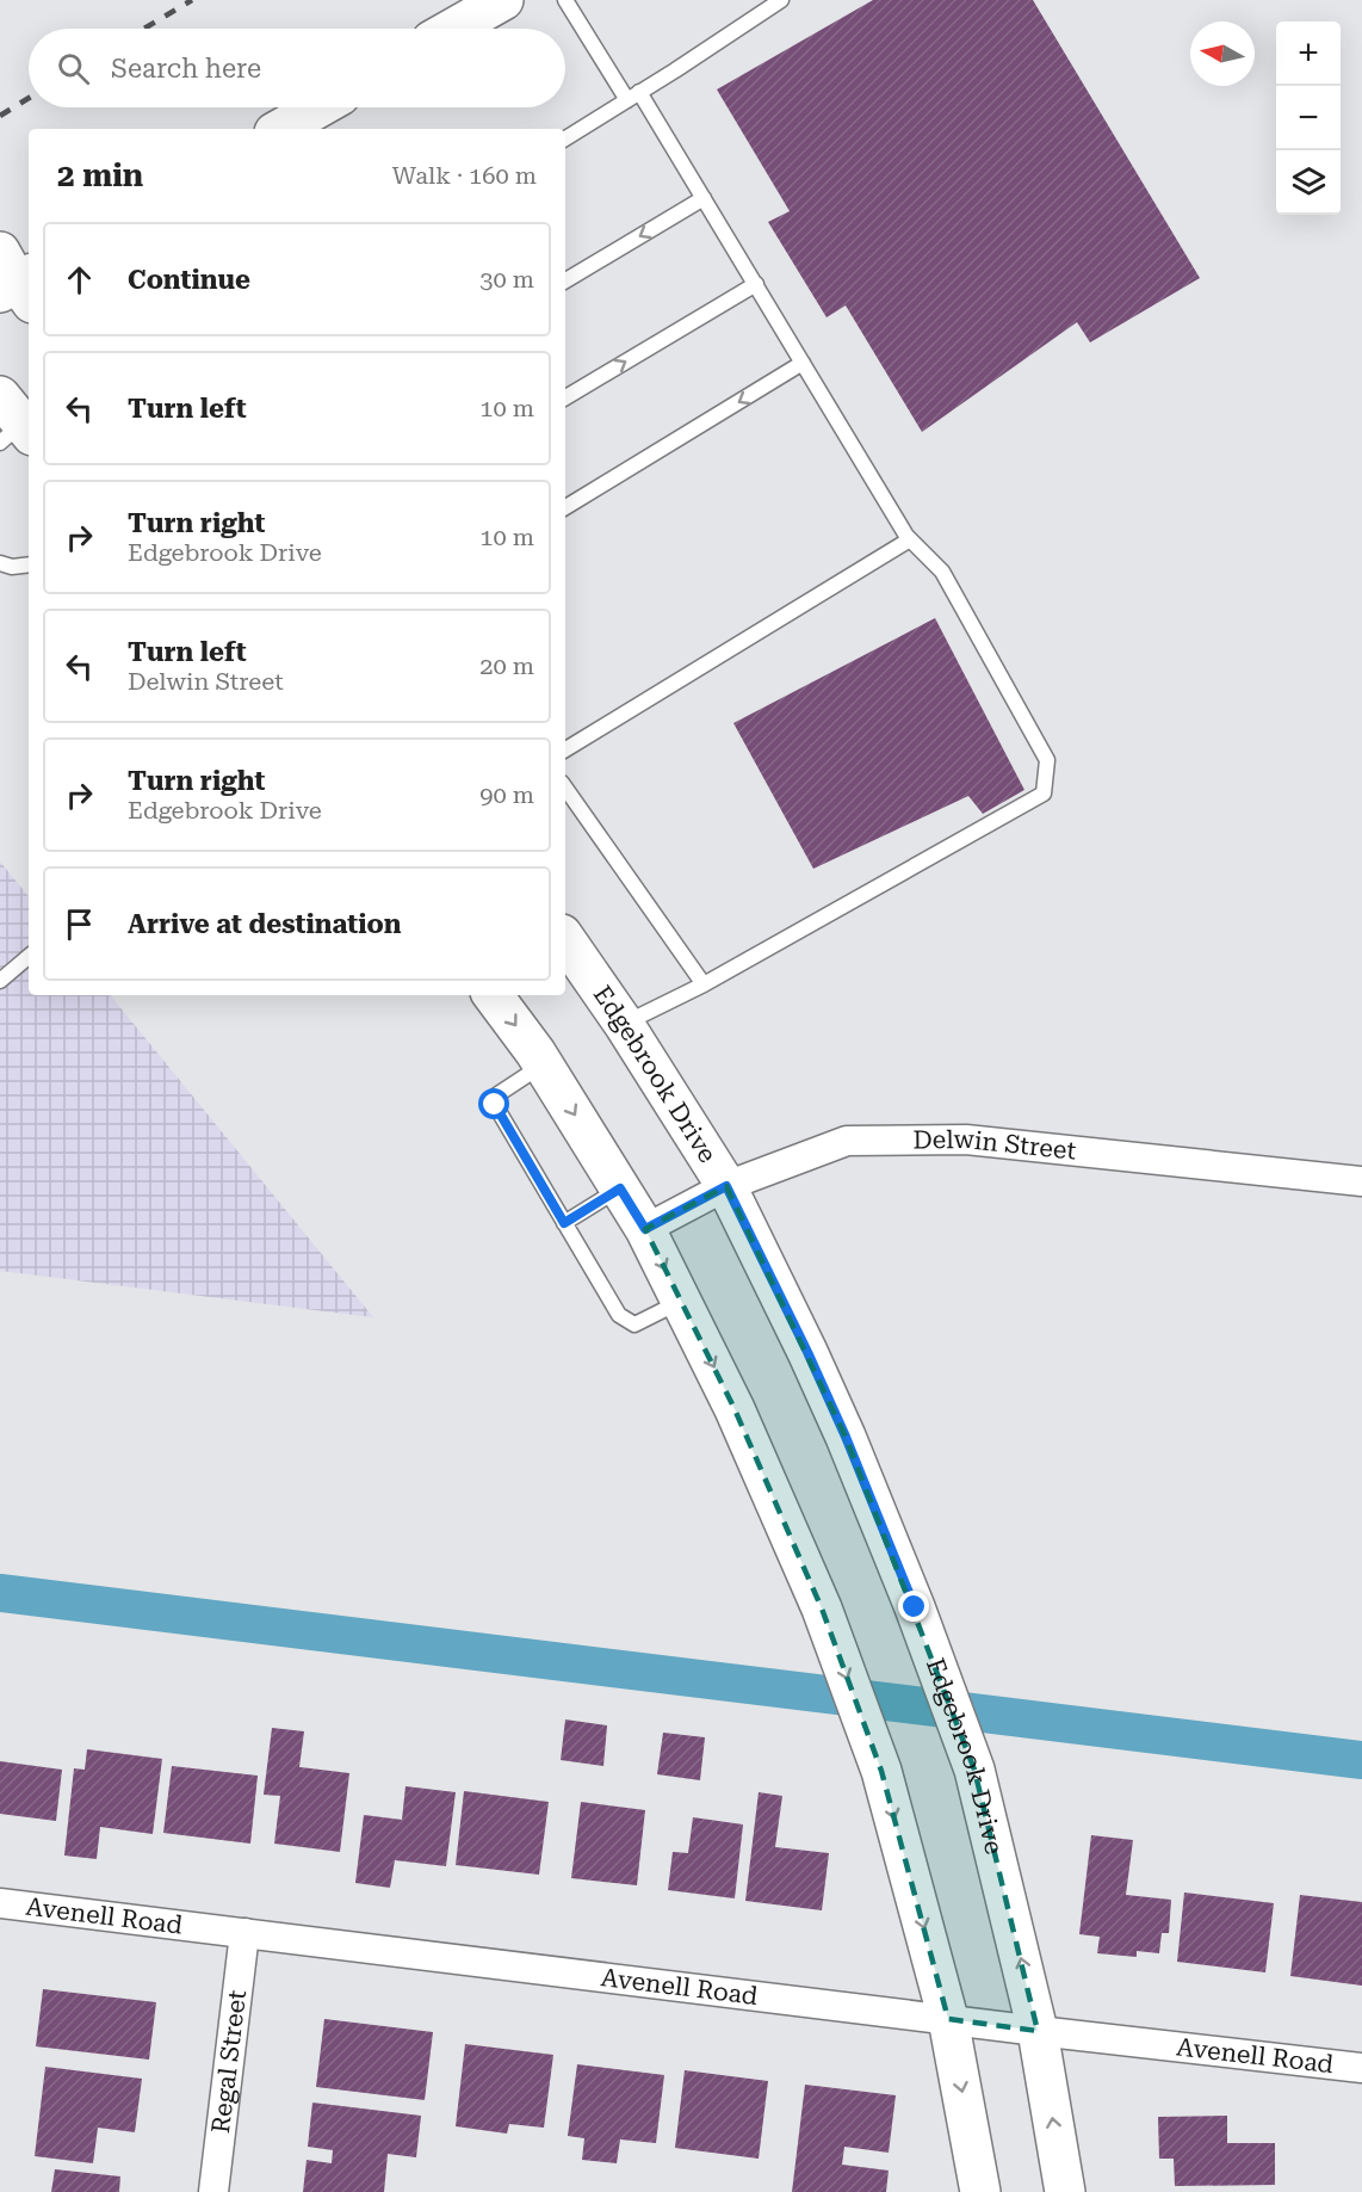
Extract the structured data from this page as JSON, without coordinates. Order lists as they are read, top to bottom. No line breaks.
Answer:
{"streets":{"main road":["Edgebrook Drive"],"street":["Delwin Street","Avenell Road","Regal Street"]},"crossings":[["Edgebrook Drive","Delwin Street"],["Edgebrook Drive","Avenell Road"],["Avenell Road","Regal Street"]],"north":"left","page":{"map_buttons":["+","−"],"search":"Search here","heading":["2 min","Walk · 160 m"],"list":[["Continue","30 m"],["Turn left","10 m"],["Turn right","Edgebrook Drive","10 m"],["Turn left","Delwin Street","20 m"],["Turn right","Edgebrook Drive","90 m"],"Arrive at destination"]}}
